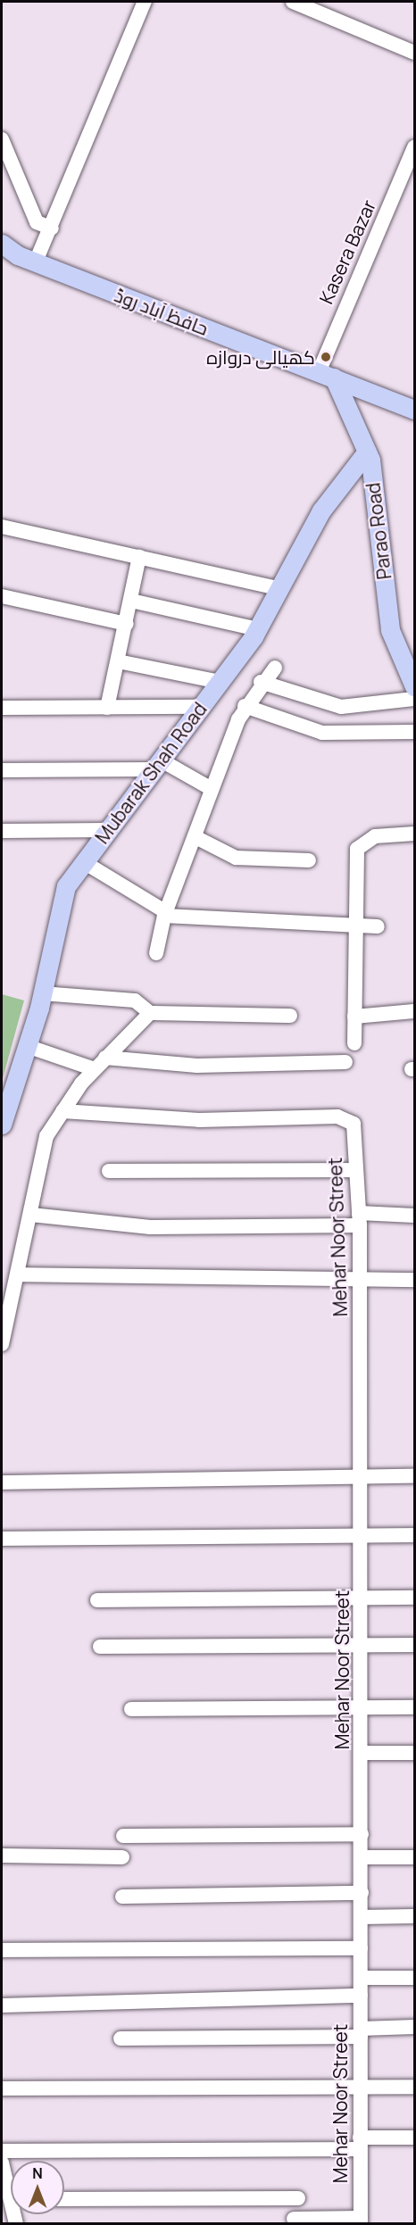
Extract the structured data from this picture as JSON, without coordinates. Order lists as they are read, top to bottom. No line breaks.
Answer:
{"streets":{"main road":["حافظ آباد روڈ","Parao Road","Mubarak Shah Road"],"street":["Kasera Bazar","Mehar Noor Street"]},"crossings":[["Kasera Bazar","حافظ آباد روڈ"],["Kasera Bazar","Parao Road"],["حافظ آباد روڈ","Parao Road"],["Parao Road","Mubarak Shah Road"]],"places":["کھیالی دروازہ"],"north":"top"}
